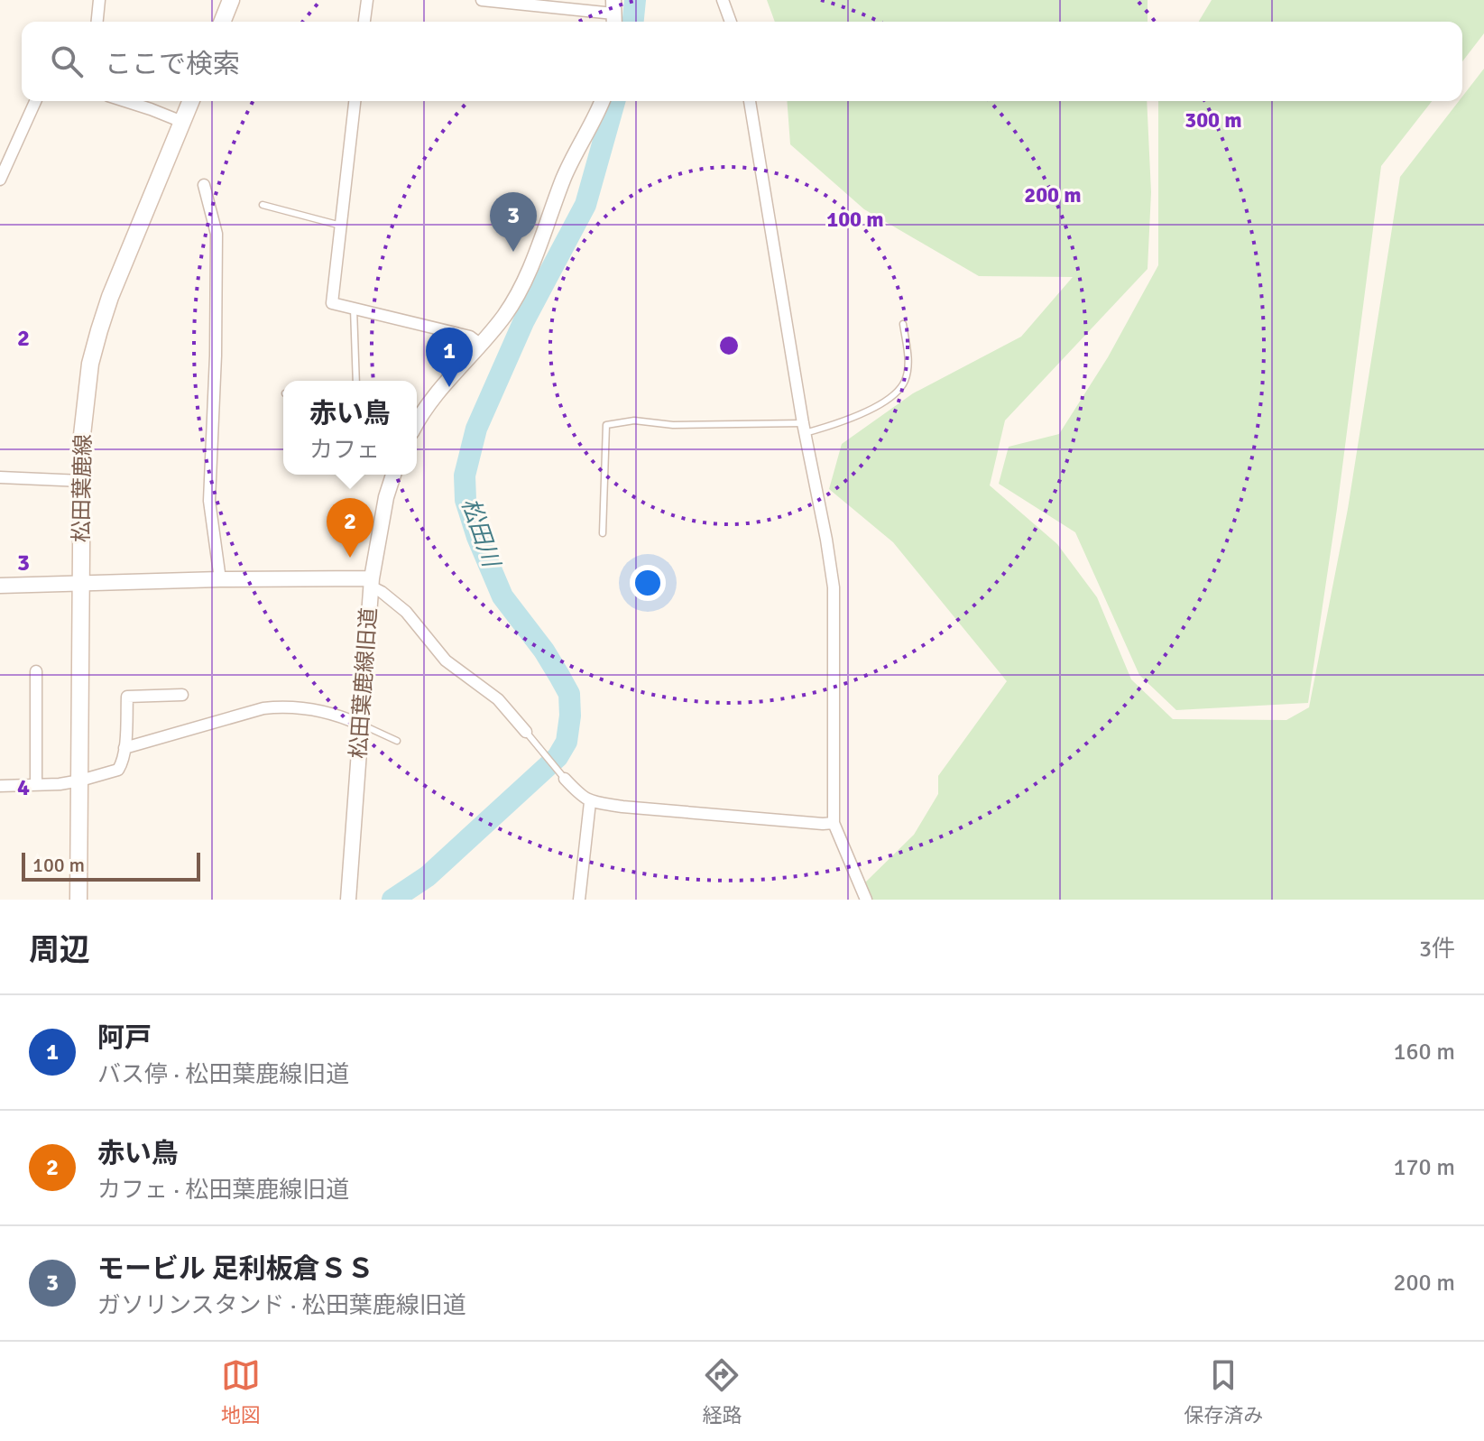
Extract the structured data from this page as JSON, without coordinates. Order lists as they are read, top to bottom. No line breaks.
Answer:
{"streets":{"main road":["松田葉鹿線"],"street":["松田葉鹿線旧道"]},"water":["松田川"],"scale_bar":"100 m","page":{"search":"ここで検索","pins":["3","1","2"],"popup":["赤い鳥","カフェ"],"scale":"100 m","heading":["周辺","3件"],"list":[{"mark":"1","name":"阿戸","note":"バス停 · 松田葉鹿線旧道","value":"160 m"},{"mark":"2","name":"赤い鳥","note":"カフェ · 松田葉鹿線旧道","value":"170 m"},{"mark":"3","name":"モービル 足利板倉ＳＳ","note":"ガソリンスタンド · 松田葉鹿線旧道","value":"200 m"}],"nav":["地図","経路","保存済み"]},"grid":{"rows":["2","3","4"]},"rings":["300 m","200 m","100 m"]}
